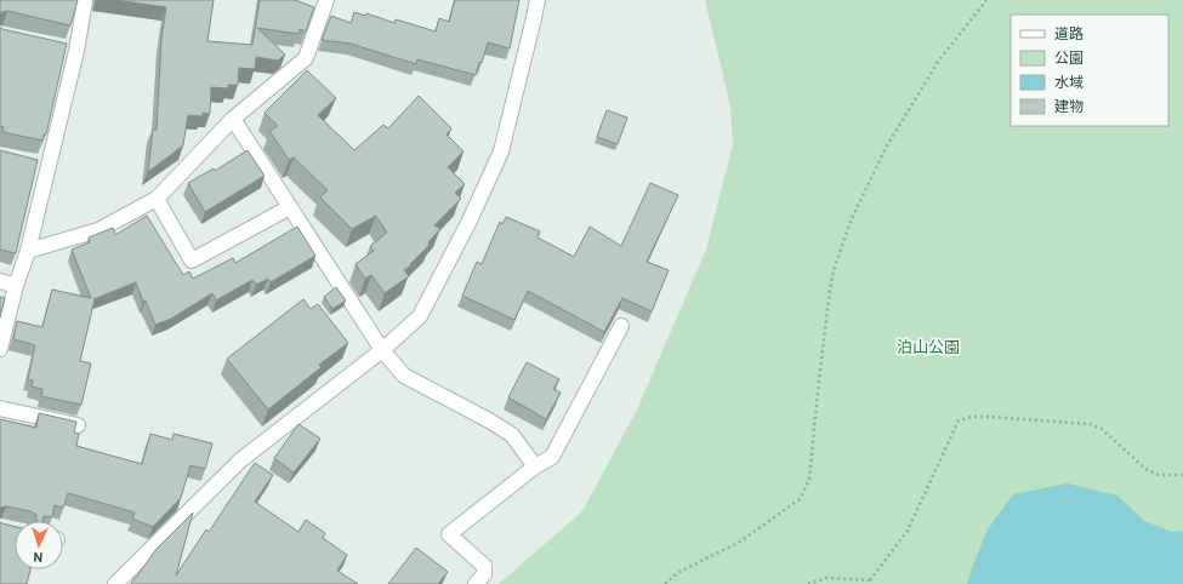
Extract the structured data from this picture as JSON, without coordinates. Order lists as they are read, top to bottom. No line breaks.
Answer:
{"parks":["泊山公園"],"legend":["道路","公園","水域","建物"],"north":"bottom"}
